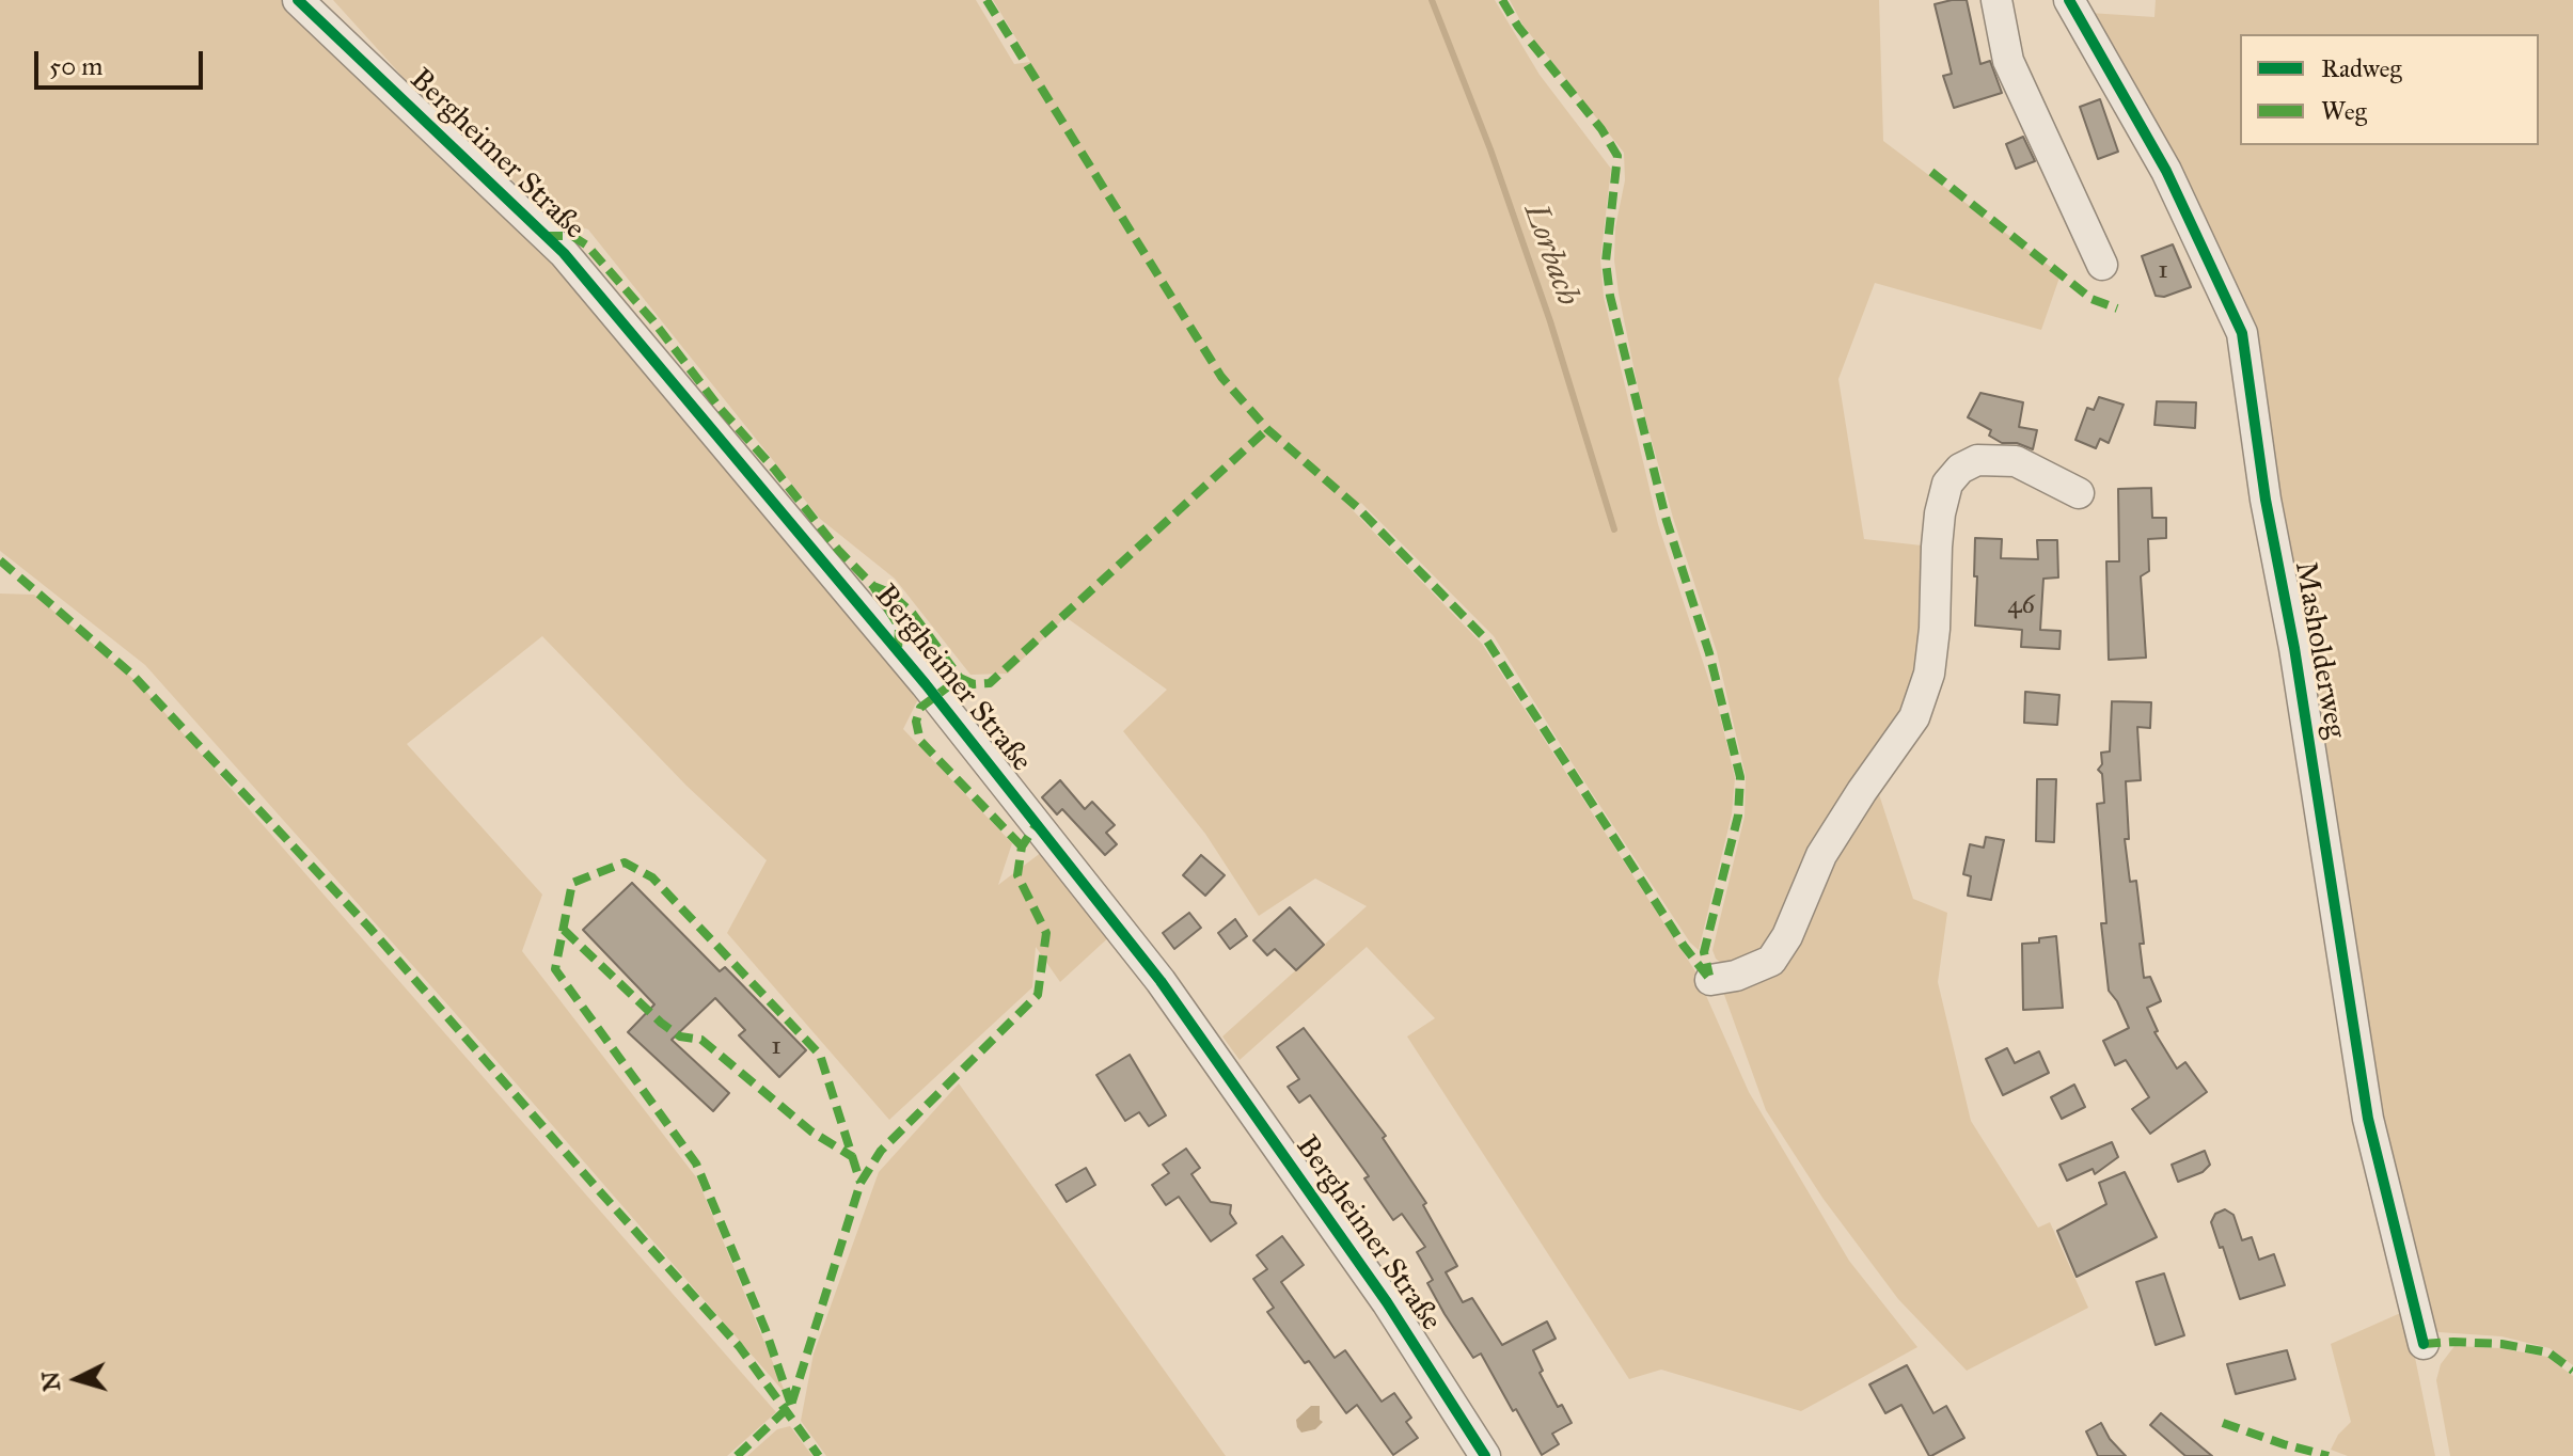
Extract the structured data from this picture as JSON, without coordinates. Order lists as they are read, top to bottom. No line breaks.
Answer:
{"streets":{"street":["Bergheimer Straße","Masholderweg"]},"water":["Lorbach"],"house_numbers":["1","46","1"],"legend":["Radweg","Weg"],"scale_bar":"50 m","north":"left"}
